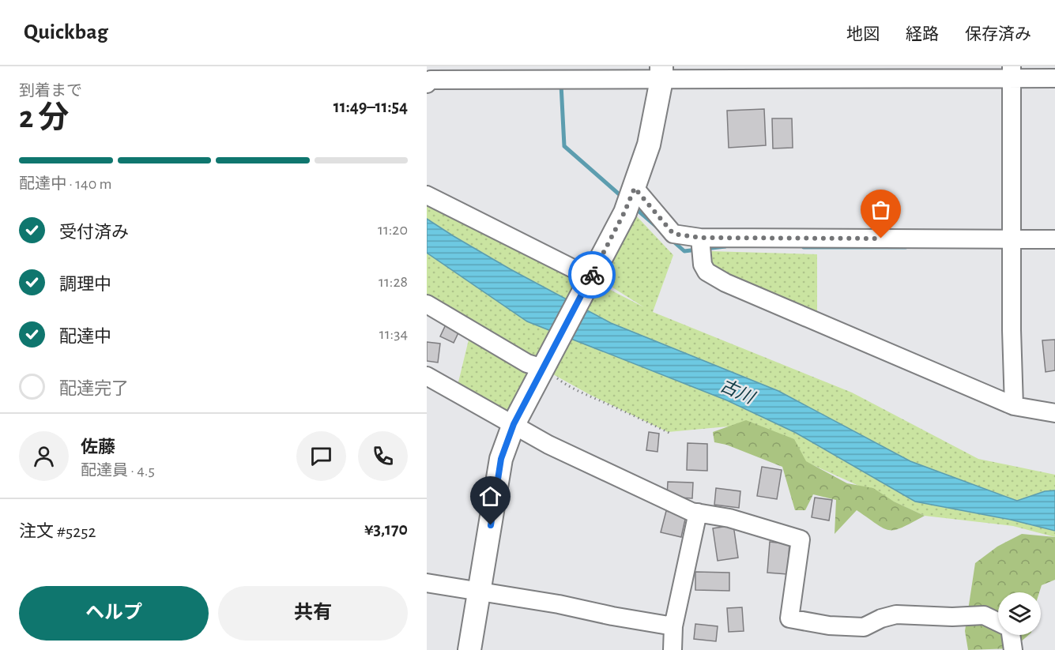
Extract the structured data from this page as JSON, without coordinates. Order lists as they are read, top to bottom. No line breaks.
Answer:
{"water":["古川"],"page":{"header":"Quickbag","nav":["地図","経路","保存済み"],"heading":["2 分","到着まで","11:49–11:54"],"panel":["佐藤","配達員 · 4.5","注文 #5252","¥3,170"],"bar":"配達中 · 140 m","list":[["受付済み","11:20"],["調理中","11:28"],["配達中","11:34"],"配達完了"],"buttons":["ヘルプ","共有"]}}
